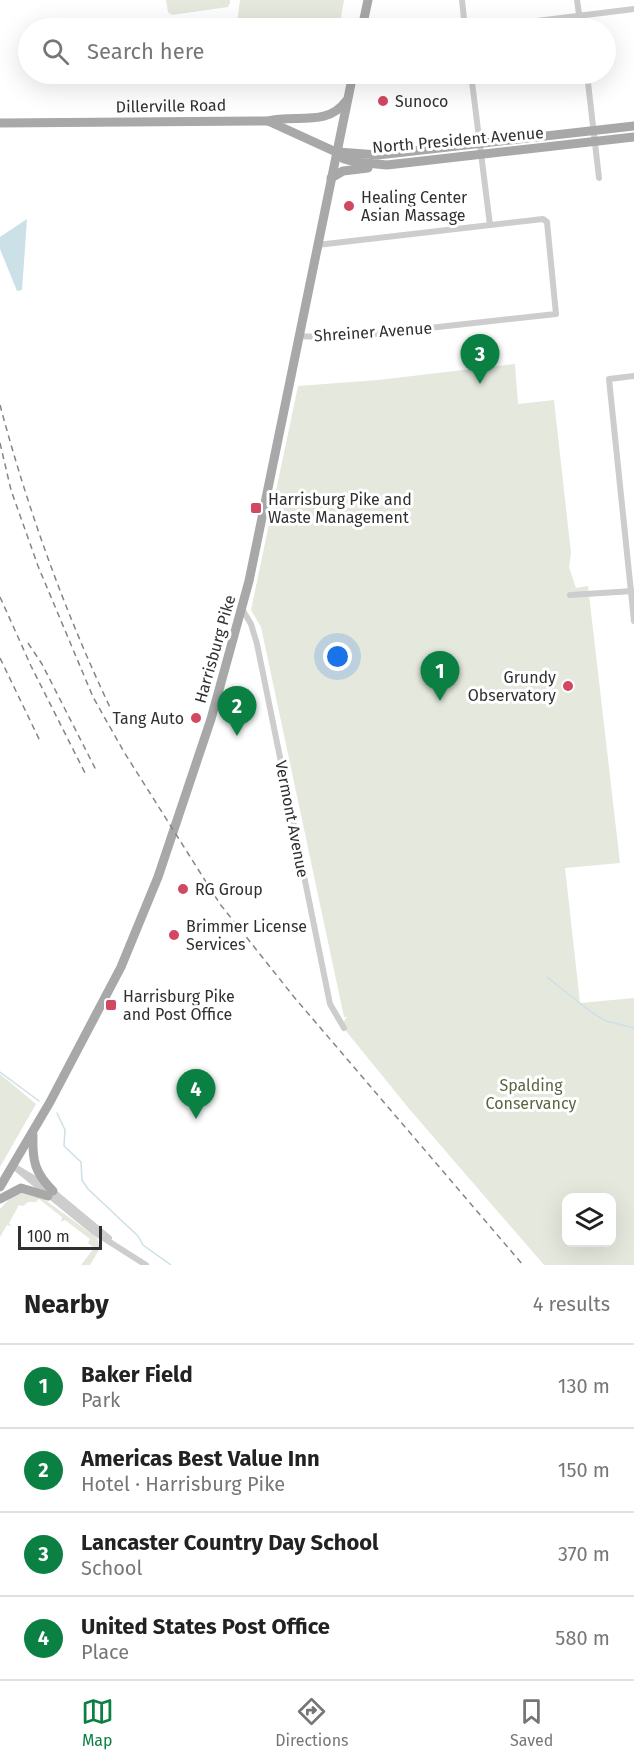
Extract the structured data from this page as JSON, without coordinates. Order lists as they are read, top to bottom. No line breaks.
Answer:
{"streets":{"main road":["Dillerville Road","North President Avenue","Harrisburg Pike"],"street":["Shreiner Avenue","Vermont Avenue"]},"crossings":[["Dillerville Road","North President Avenue"],["Dillerville Road","Harrisburg Pike"],["North President Avenue","Harrisburg Pike"],["Shreiner Avenue","Harrisburg Pike"],["Harrisburg Pike","Vermont Avenue"]],"parks":["Spalding Conservancy"],"places":{"other":["Sunoco","Healing Center Asian Massage","Grundy Observatory","Tang Auto","RG Group","Brimmer License Services"],"transit":["Harrisburg Pike and Waste Management","Harrisburg Pike and Post Office"]},"scale_bar":"100 m","page":{"search":"Search here","pins":["3","1","2","4"],"scale":"100 m","heading":["Nearby","4 results"],"list":[{"mark":"1","name":"Baker Field","note":"Park","value":"130 m"},{"mark":"2","name":"Americas Best Value Inn","note":"Hotel · Harrisburg Pike","value":"150 m"},{"mark":"3","name":"Lancaster Country Day School","note":"School","value":"370 m"},{"mark":"4","name":"United States Post Office","note":"Place","value":"580 m"}],"nav":["Map","Directions","Saved"]}}
